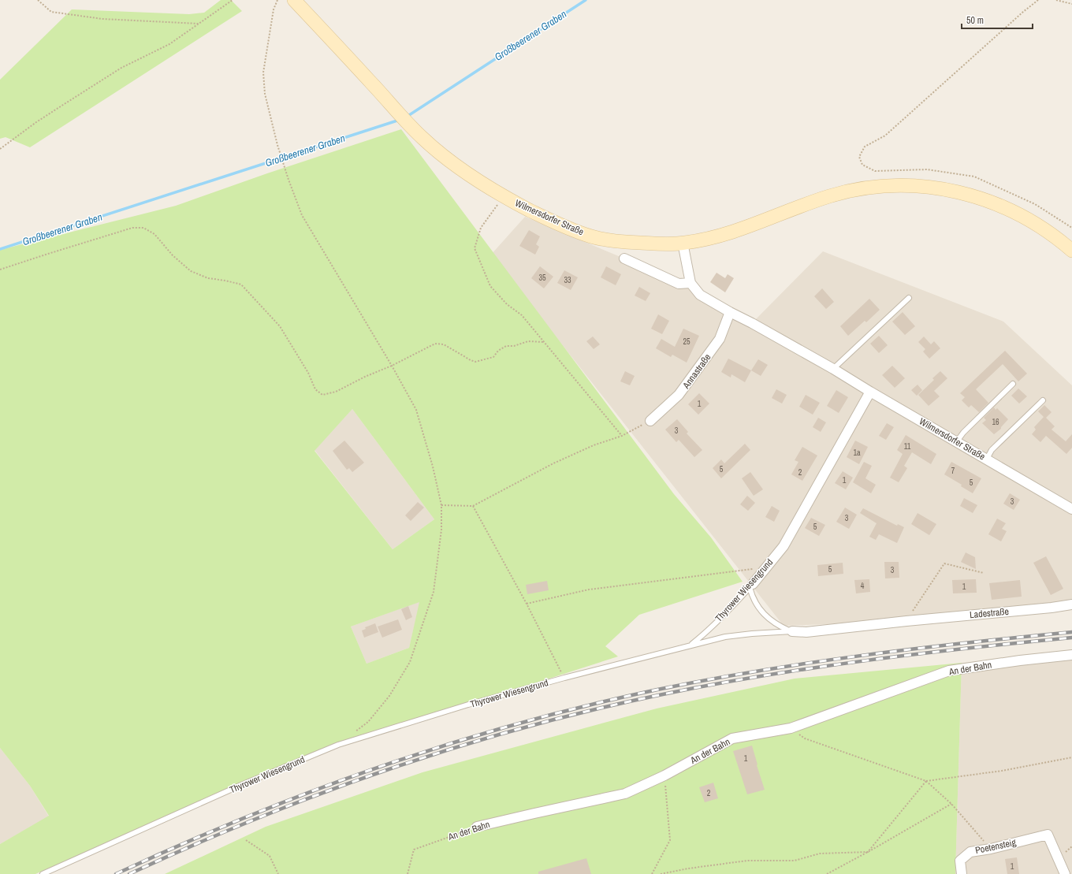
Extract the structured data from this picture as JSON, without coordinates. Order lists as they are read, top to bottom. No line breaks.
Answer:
{"streets":{"main road":["Wilmersdorfer Straße"],"street":["Annastraße","Thyrower Wiesengrund","Ladestraße","An der Bahn","Poetensteig"]},"crossings":[["Wilmersdorfer Straße","Annastraße"],["Wilmersdorfer Straße","Thyrower Wiesengrund"]],"water":["Großbeerener Graben"],"house_numbers":["35","33","25","1","16","3","11","1a","5","7","2","1","5","3","3","5","5","3","4","1","1","2","1"],"scale_bar":"50 m"}
